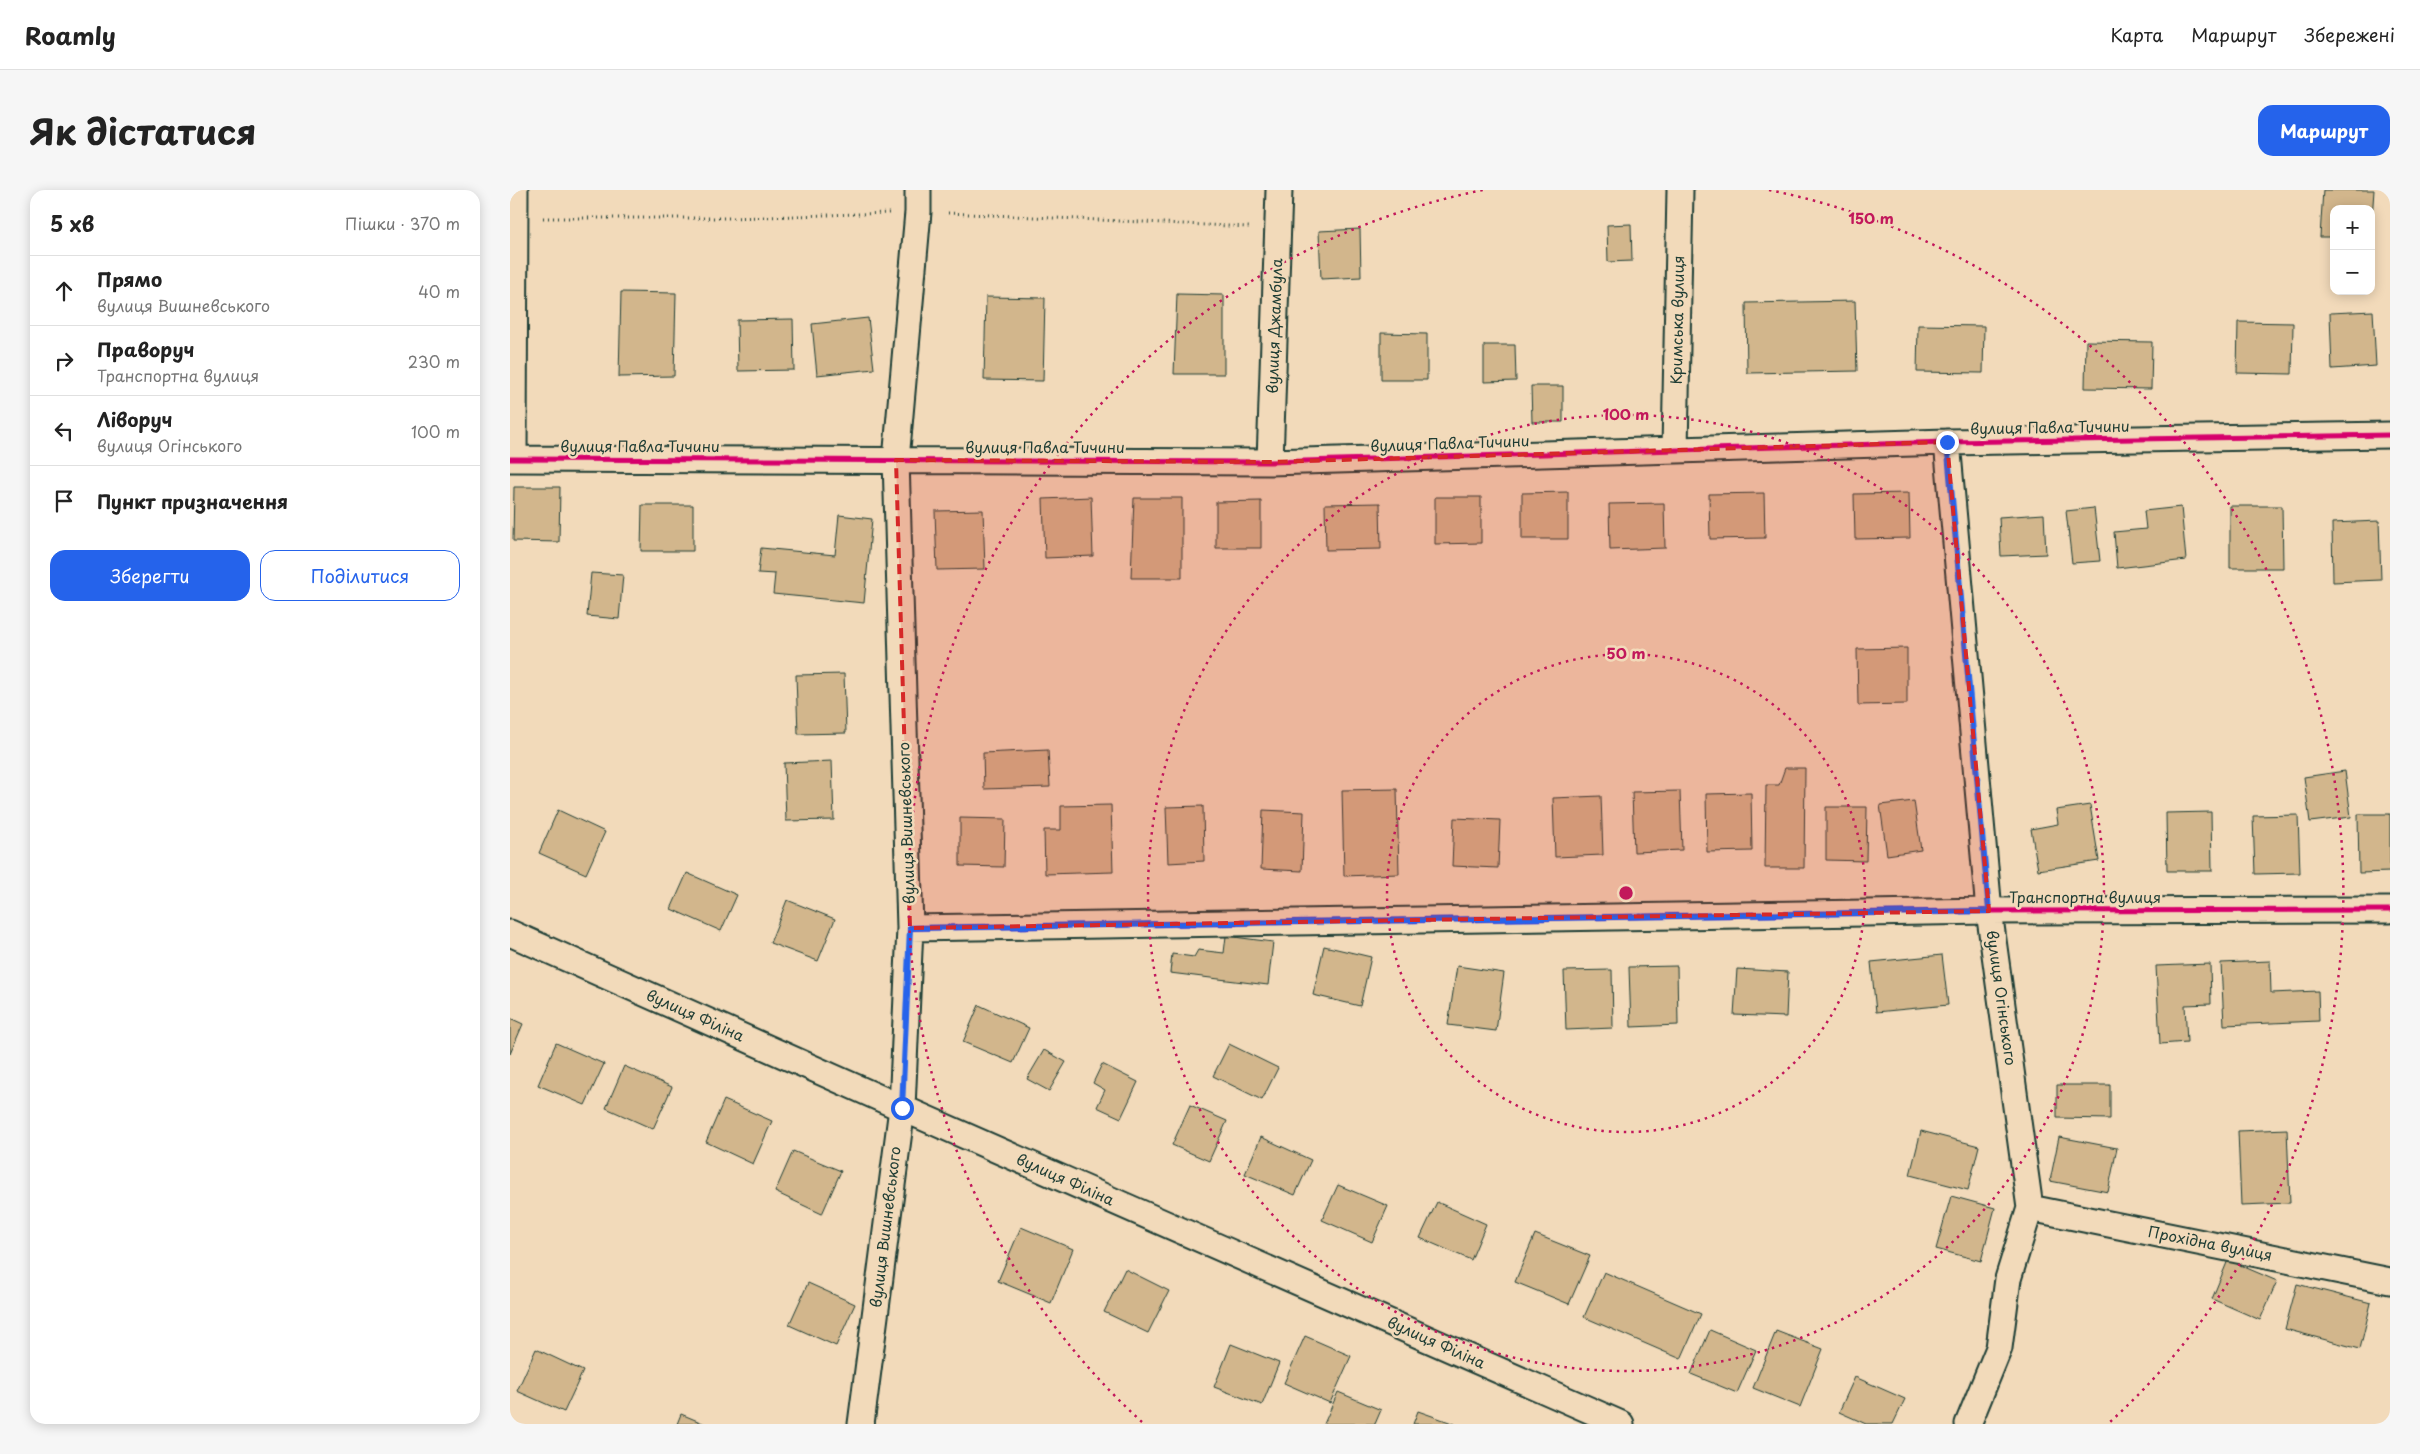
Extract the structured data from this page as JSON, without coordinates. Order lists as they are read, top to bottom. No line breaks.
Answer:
{"streets":{"street":["Кримська вулиця","вулиця Джамбула","вулиця Павла Тичини","вулиця Вишневського","Транспортна вулиця","вулиця Огінського","вулиця Філіна","Прохідна вулиця"]},"crossings":[["Кримська вулиця","вулиця Павла Тичини"],["вулиця Джамбула","вулиця Павла Тичини"],["вулиця Павла Тичини","вулиця Вишневського"],["вулиця Павла Тичини","вулиця Огінського"],["вулиця Вишневського","Транспортна вулиця"],["вулиця Вишневського","вулиця Філіна"],["Транспортна вулиця","вулиця Огінського"],["вулиця Огінського","Прохідна вулиця"]],"page":{"header":"Roamly","nav":["Карта","Маршрут","Збережені"],"title":"Як дістатися","buttons":["Маршрут",["Зберегти","Поділитися"]],"heading":["5 хв","Пішки · 370 m"],"map_buttons":["+","−"],"list":[["Прямо","вулиця Вишневського","40 m"],["Праворуч","Транспортна вулиця","230 m"],["Ліворуч","вулиця Огінського","100 m"],"Пункт призначення"]},"rings":["150 m","100 m","50 m"]}
